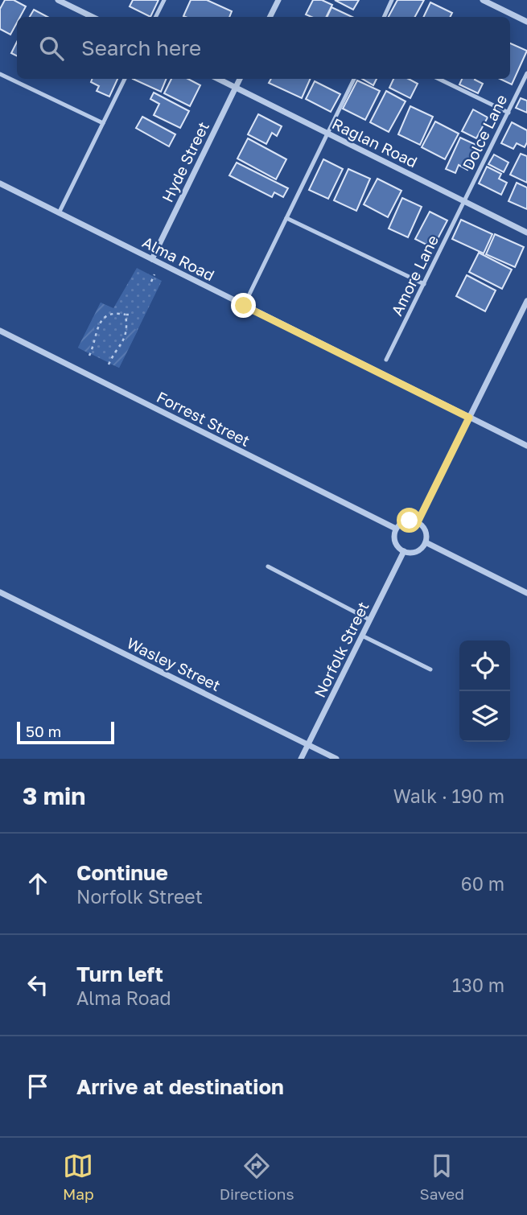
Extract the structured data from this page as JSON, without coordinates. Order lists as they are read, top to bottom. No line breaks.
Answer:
{"streets":{"street":["Raglan Road","Hyde Street","Alma Road","Forrest Street","Norfolk Street","Wasley Street"],"lane":["Dolce Lane","Amore Lane"]},"crossings":[["Dolce Lane","Raglan Road"],["Dolce Lane","Amore Lane"],["Raglan Road","Hyde Street"],["Raglan Road","Amore Lane"],["Hyde Street","Alma Road"],["Forrest Street","Norfolk Street"],["Norfolk Street","Wasley Street"]],"scale_bar":"50 m","page":{"search":"Search here","scale":"50 m","heading":["3 min","Walk · 190 m"],"list":[["Continue","Norfolk Street","60 m"],["Turn left","Alma Road","130 m"],"Arrive at destination"],"nav":["Map","Directions","Saved"]}}
